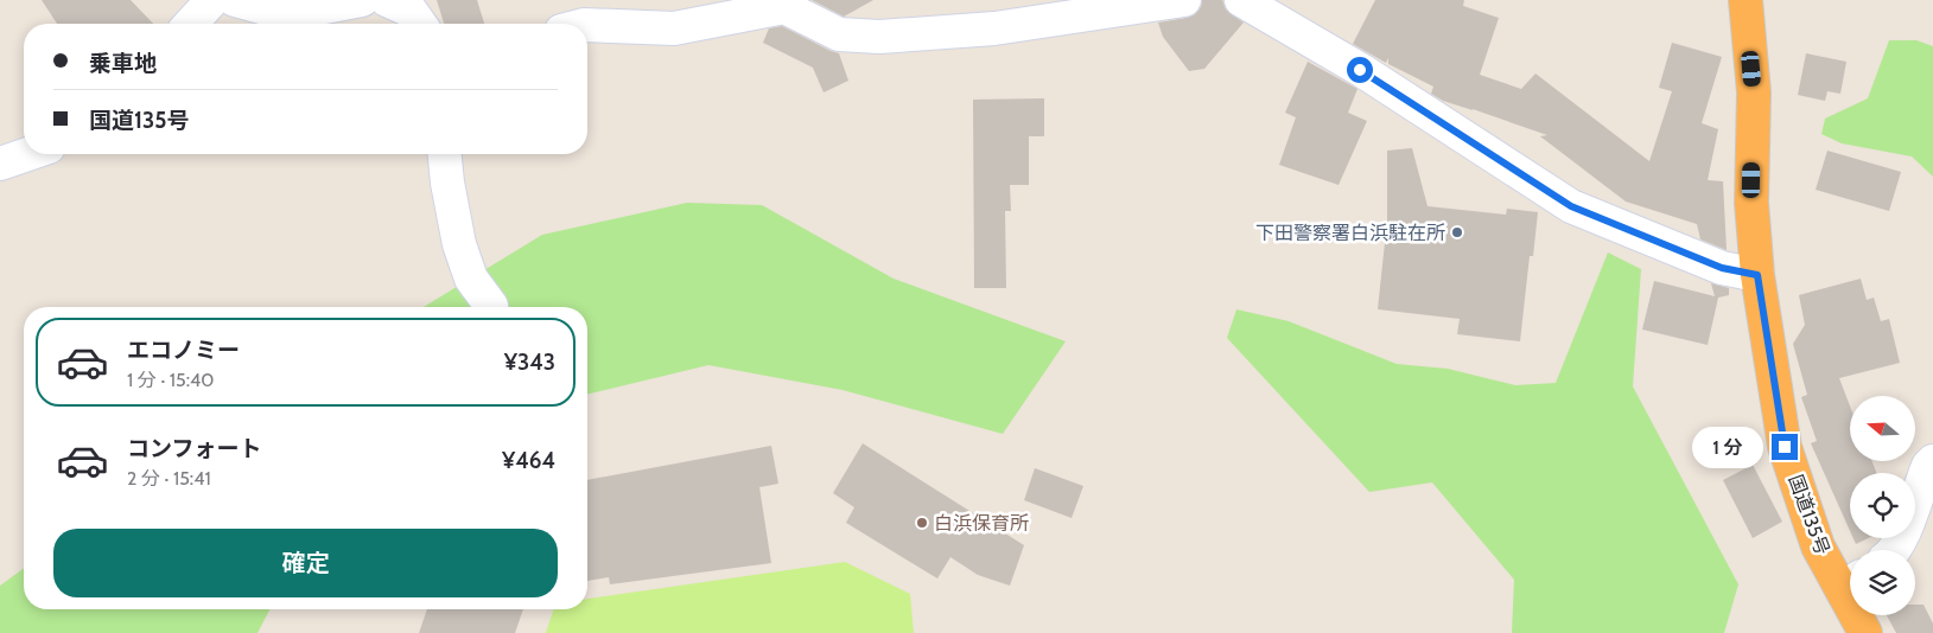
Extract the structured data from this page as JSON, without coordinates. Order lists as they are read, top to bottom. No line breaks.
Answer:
{"streets":{"highway":["国道135号"]},"places":["下田警察署白浜駐在所","白浜保育所"],"north":"left","page":{"banner":["乗車地","国道135号"],"list":[{"name":"エコノミー","note":"1 分 · 15:40","value":"¥343"},{"name":"コンフォート","note":"2 分 · 15:41","value":"¥464"}],"bubble":"1 分","buttons":"確定"}}
